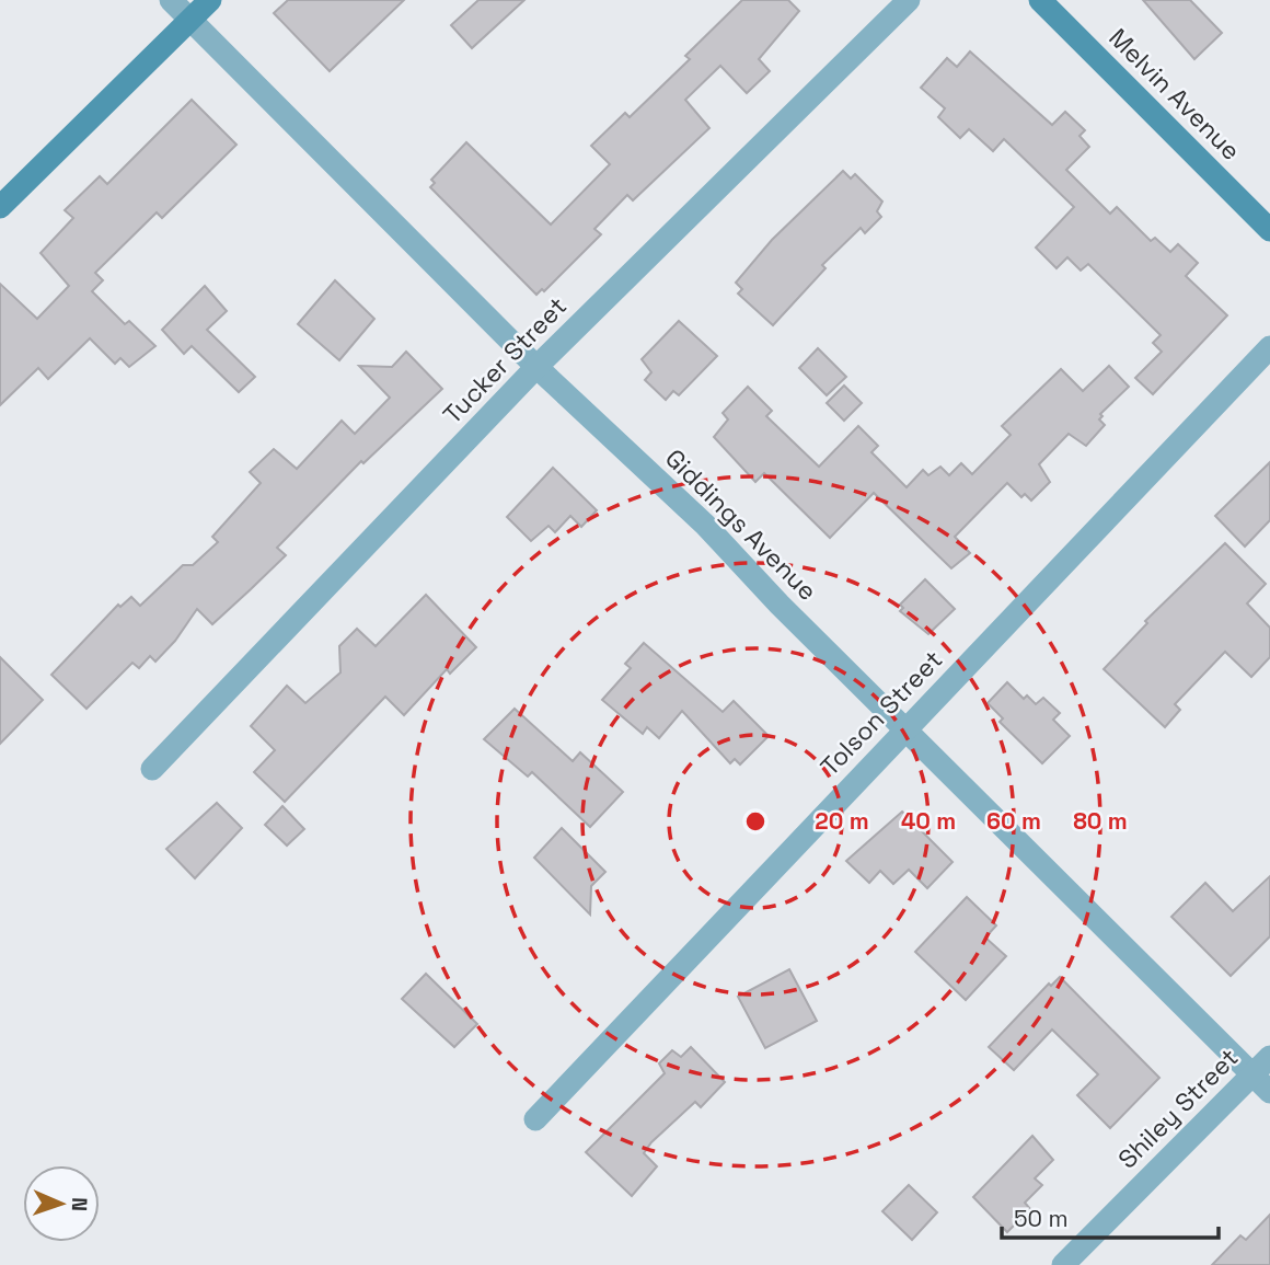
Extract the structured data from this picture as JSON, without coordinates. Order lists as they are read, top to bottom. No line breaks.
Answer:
{"streets":{"street":["Melvin Avenue","Tucker Street","Giddings Avenue","Tolson Street","Shiley Street"]},"crossings":[["Tucker Street","Giddings Avenue"],["Giddings Avenue","Tolson Street"],["Giddings Avenue","Shiley Street"]],"scale_bar":"50 m","north":"right","rings":["20 m","40 m","60 m","80 m"]}
